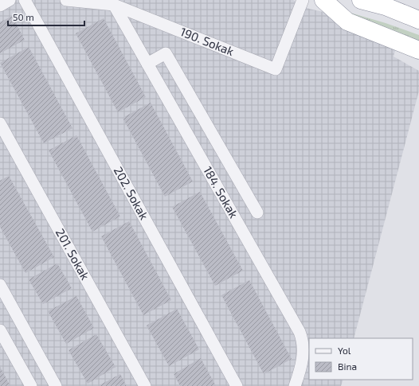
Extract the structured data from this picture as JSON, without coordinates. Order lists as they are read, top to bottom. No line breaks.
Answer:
{"streets":{"street":["190. Sokak","202. Sokak","184. Sokak","201. Sokak"]},"crossings":[["190. Sokak","184. Sokak"]],"legend":["Yol","Bina"],"scale_bar":"50 m"}
